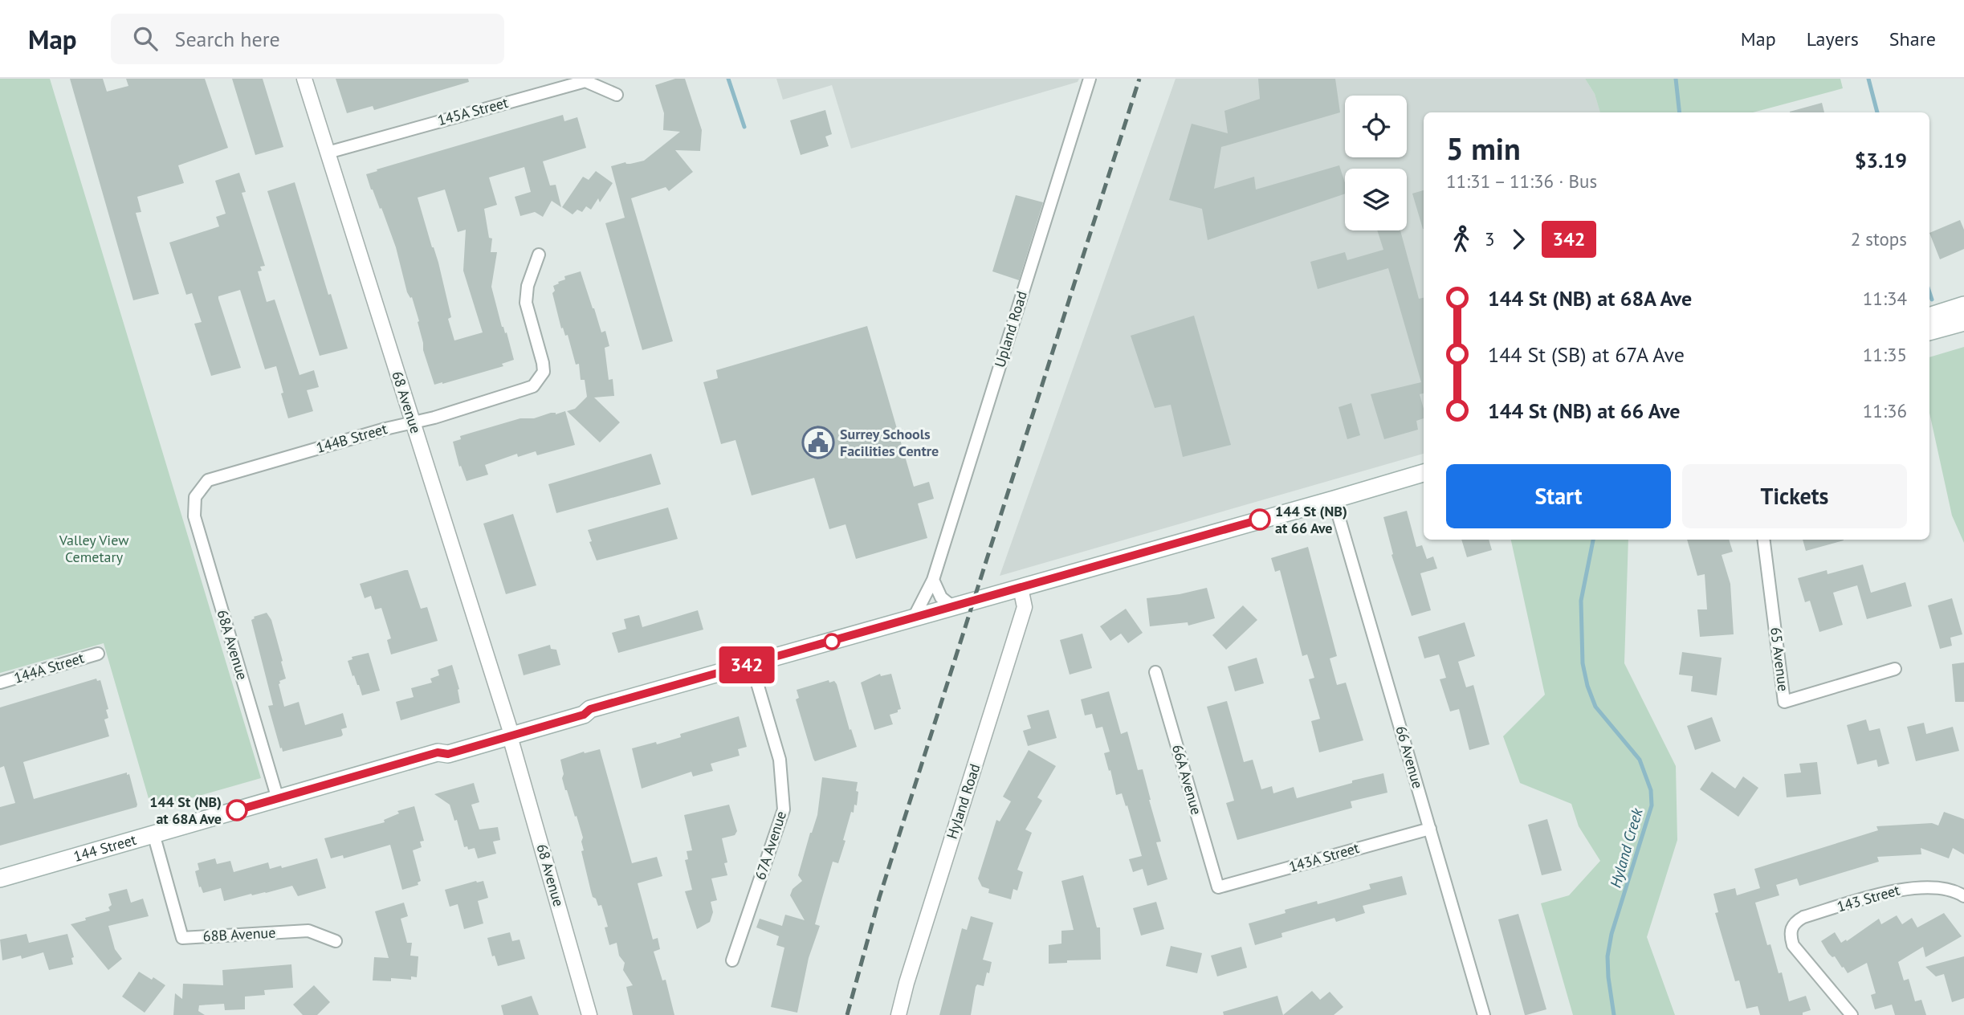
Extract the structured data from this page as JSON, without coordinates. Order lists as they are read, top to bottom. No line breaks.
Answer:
{"streets":{"main road":["144 Street"],"street":["145A Street","Upland Road","68 Avenue","144B Street","68A Avenue","65 Avenue","144A Street","66 Avenue","66A Avenue","Hyland Road","67A Avenue","143A Street","143 Street","68B Avenue"]},"crossings":[["145A Street","68 Avenue"],["Upland Road","144 Street"],["68 Avenue","144B Street"],["68 Avenue","144 Street"],["144B Street","68A Avenue"],["68A Avenue","144 Street"],["66 Avenue","144 Street"],["66 Avenue","143A Street"],["66A Avenue","143A Street"],["Hyland Road","144 Street"],["67A Avenue","144 Street"],["144 Street","68B Avenue"]],"water":["Hyland Creek"],"parks":["Valley View Cemetary"],"places":{"public building":["Surrey Schools Facilities Centre"],"other":["144 St (NB) at 66 Ave","144 St (NB) at 68A Ave"]},"lines":["bus line 342"],"page":{"header":"Map","search":"Search here","nav":["Map","Layers","Share"],"on_map":"342","heading":["5 min","11:31 – 11:36 · Bus","$3.19"],"legs":["3","342","2 stops"],"list":[{"name":"144 St (NB) at 68A Ave","value":"11:34"},{"name":"144 St (SB) at 67A Ave","value":"11:35"},{"name":"144 St (NB) at 66 Ave","value":"11:36"}],"buttons":["Start","Tickets"]}}
